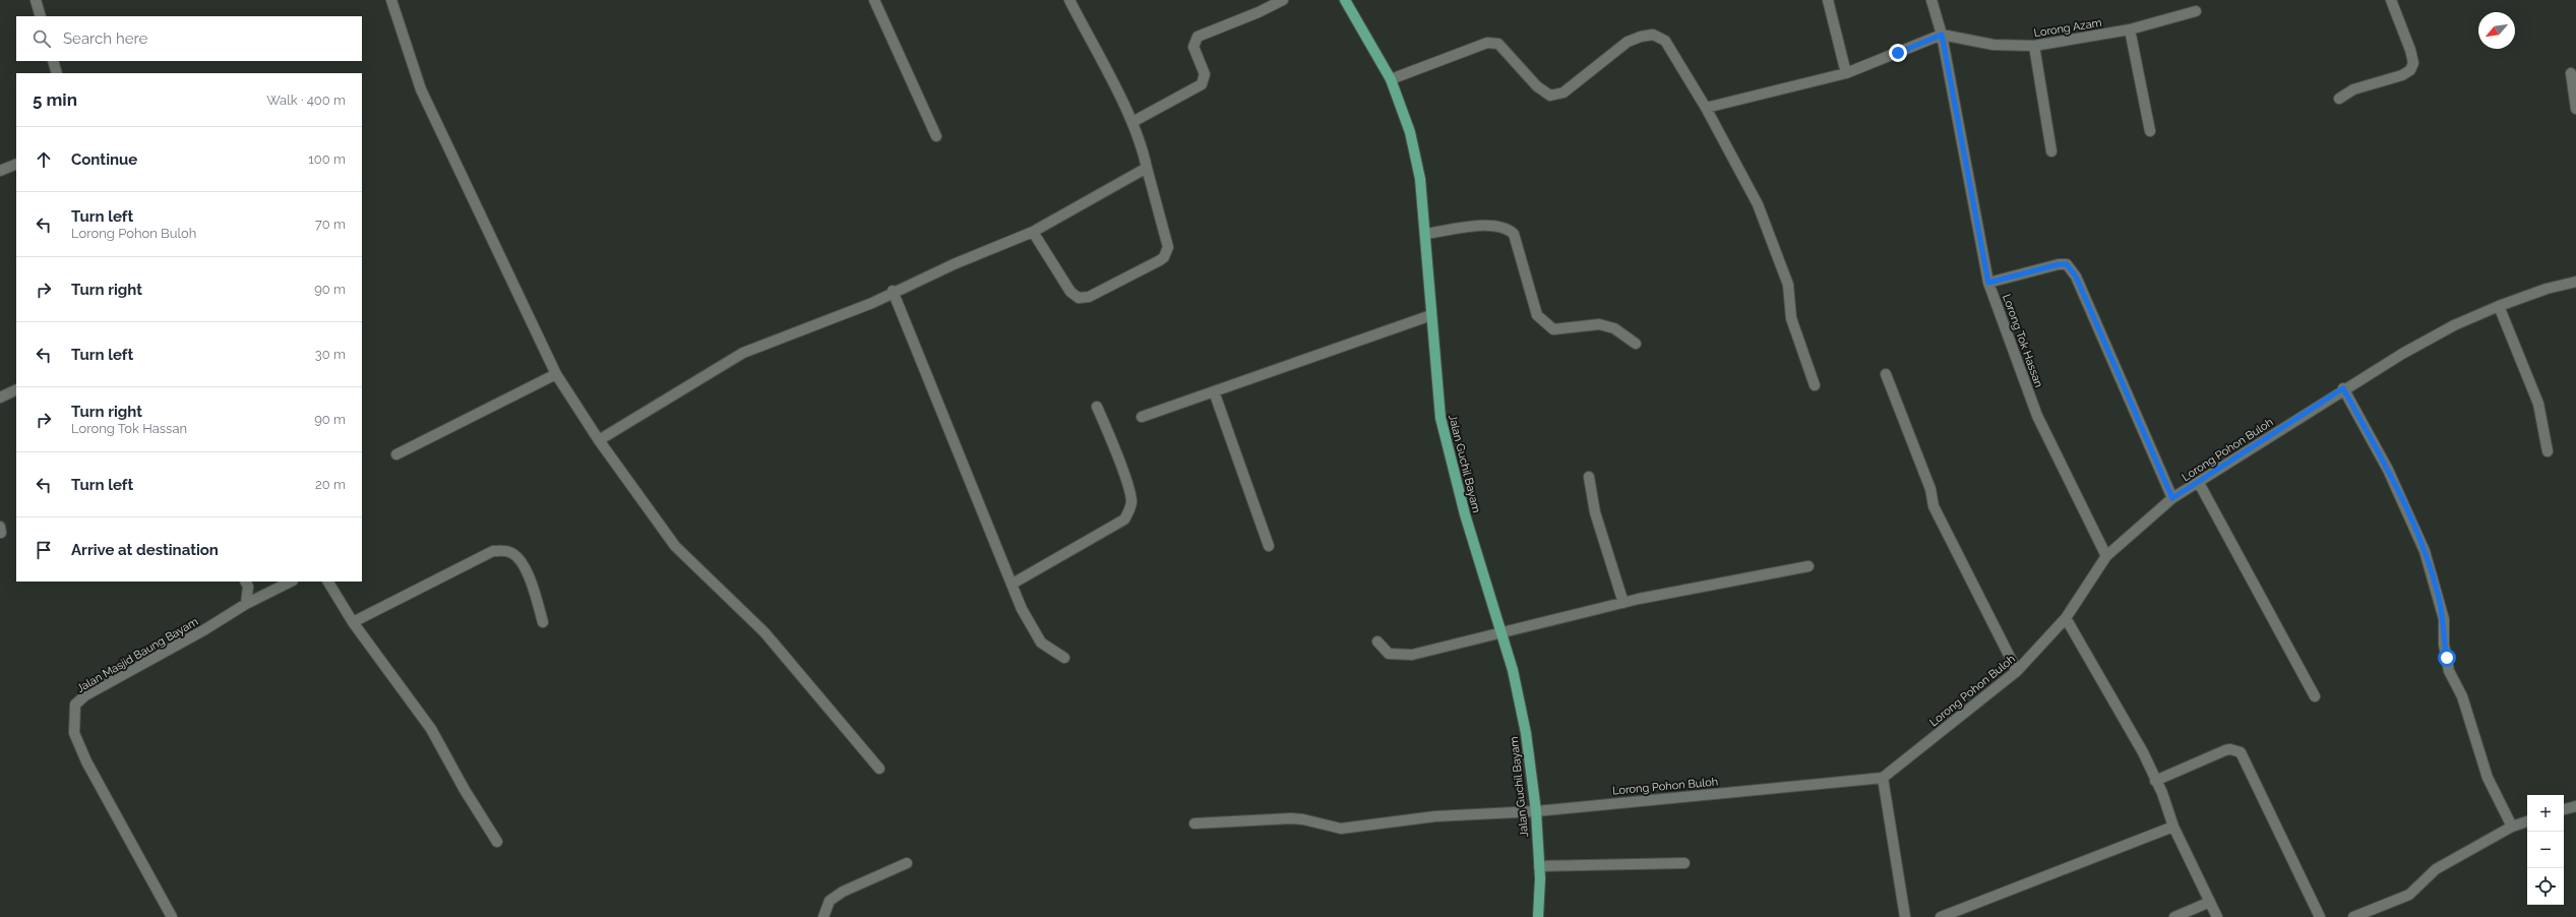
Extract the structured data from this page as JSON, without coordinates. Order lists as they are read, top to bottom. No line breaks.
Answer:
{"streets":{"main road":["Jalan Guchil Bayam"],"street":["Lorong Azam","Lorong Tok Hassan","Lorong Pohon Buloh","Jalan Masjid Baung Bayam"]},"crossings":[["Lorong Azam","Lorong Tok Hassan"],["Lorong Tok Hassan","Lorong Pohon Buloh"],["Lorong Pohon Buloh","Jalan Guchil Bayam"]],"north":"bottom left","page":{"search":"Search here","heading":["5 min","Walk · 400 m"],"list":[["Continue","100 m"],["Turn left","Lorong Pohon Buloh","70 m"],["Turn right","90 m"],["Turn left","30 m"],["Turn right","Lorong Tok Hassan","90 m"],["Turn left","20 m"],"Arrive at destination"],"map_buttons":["+","−"]}}
